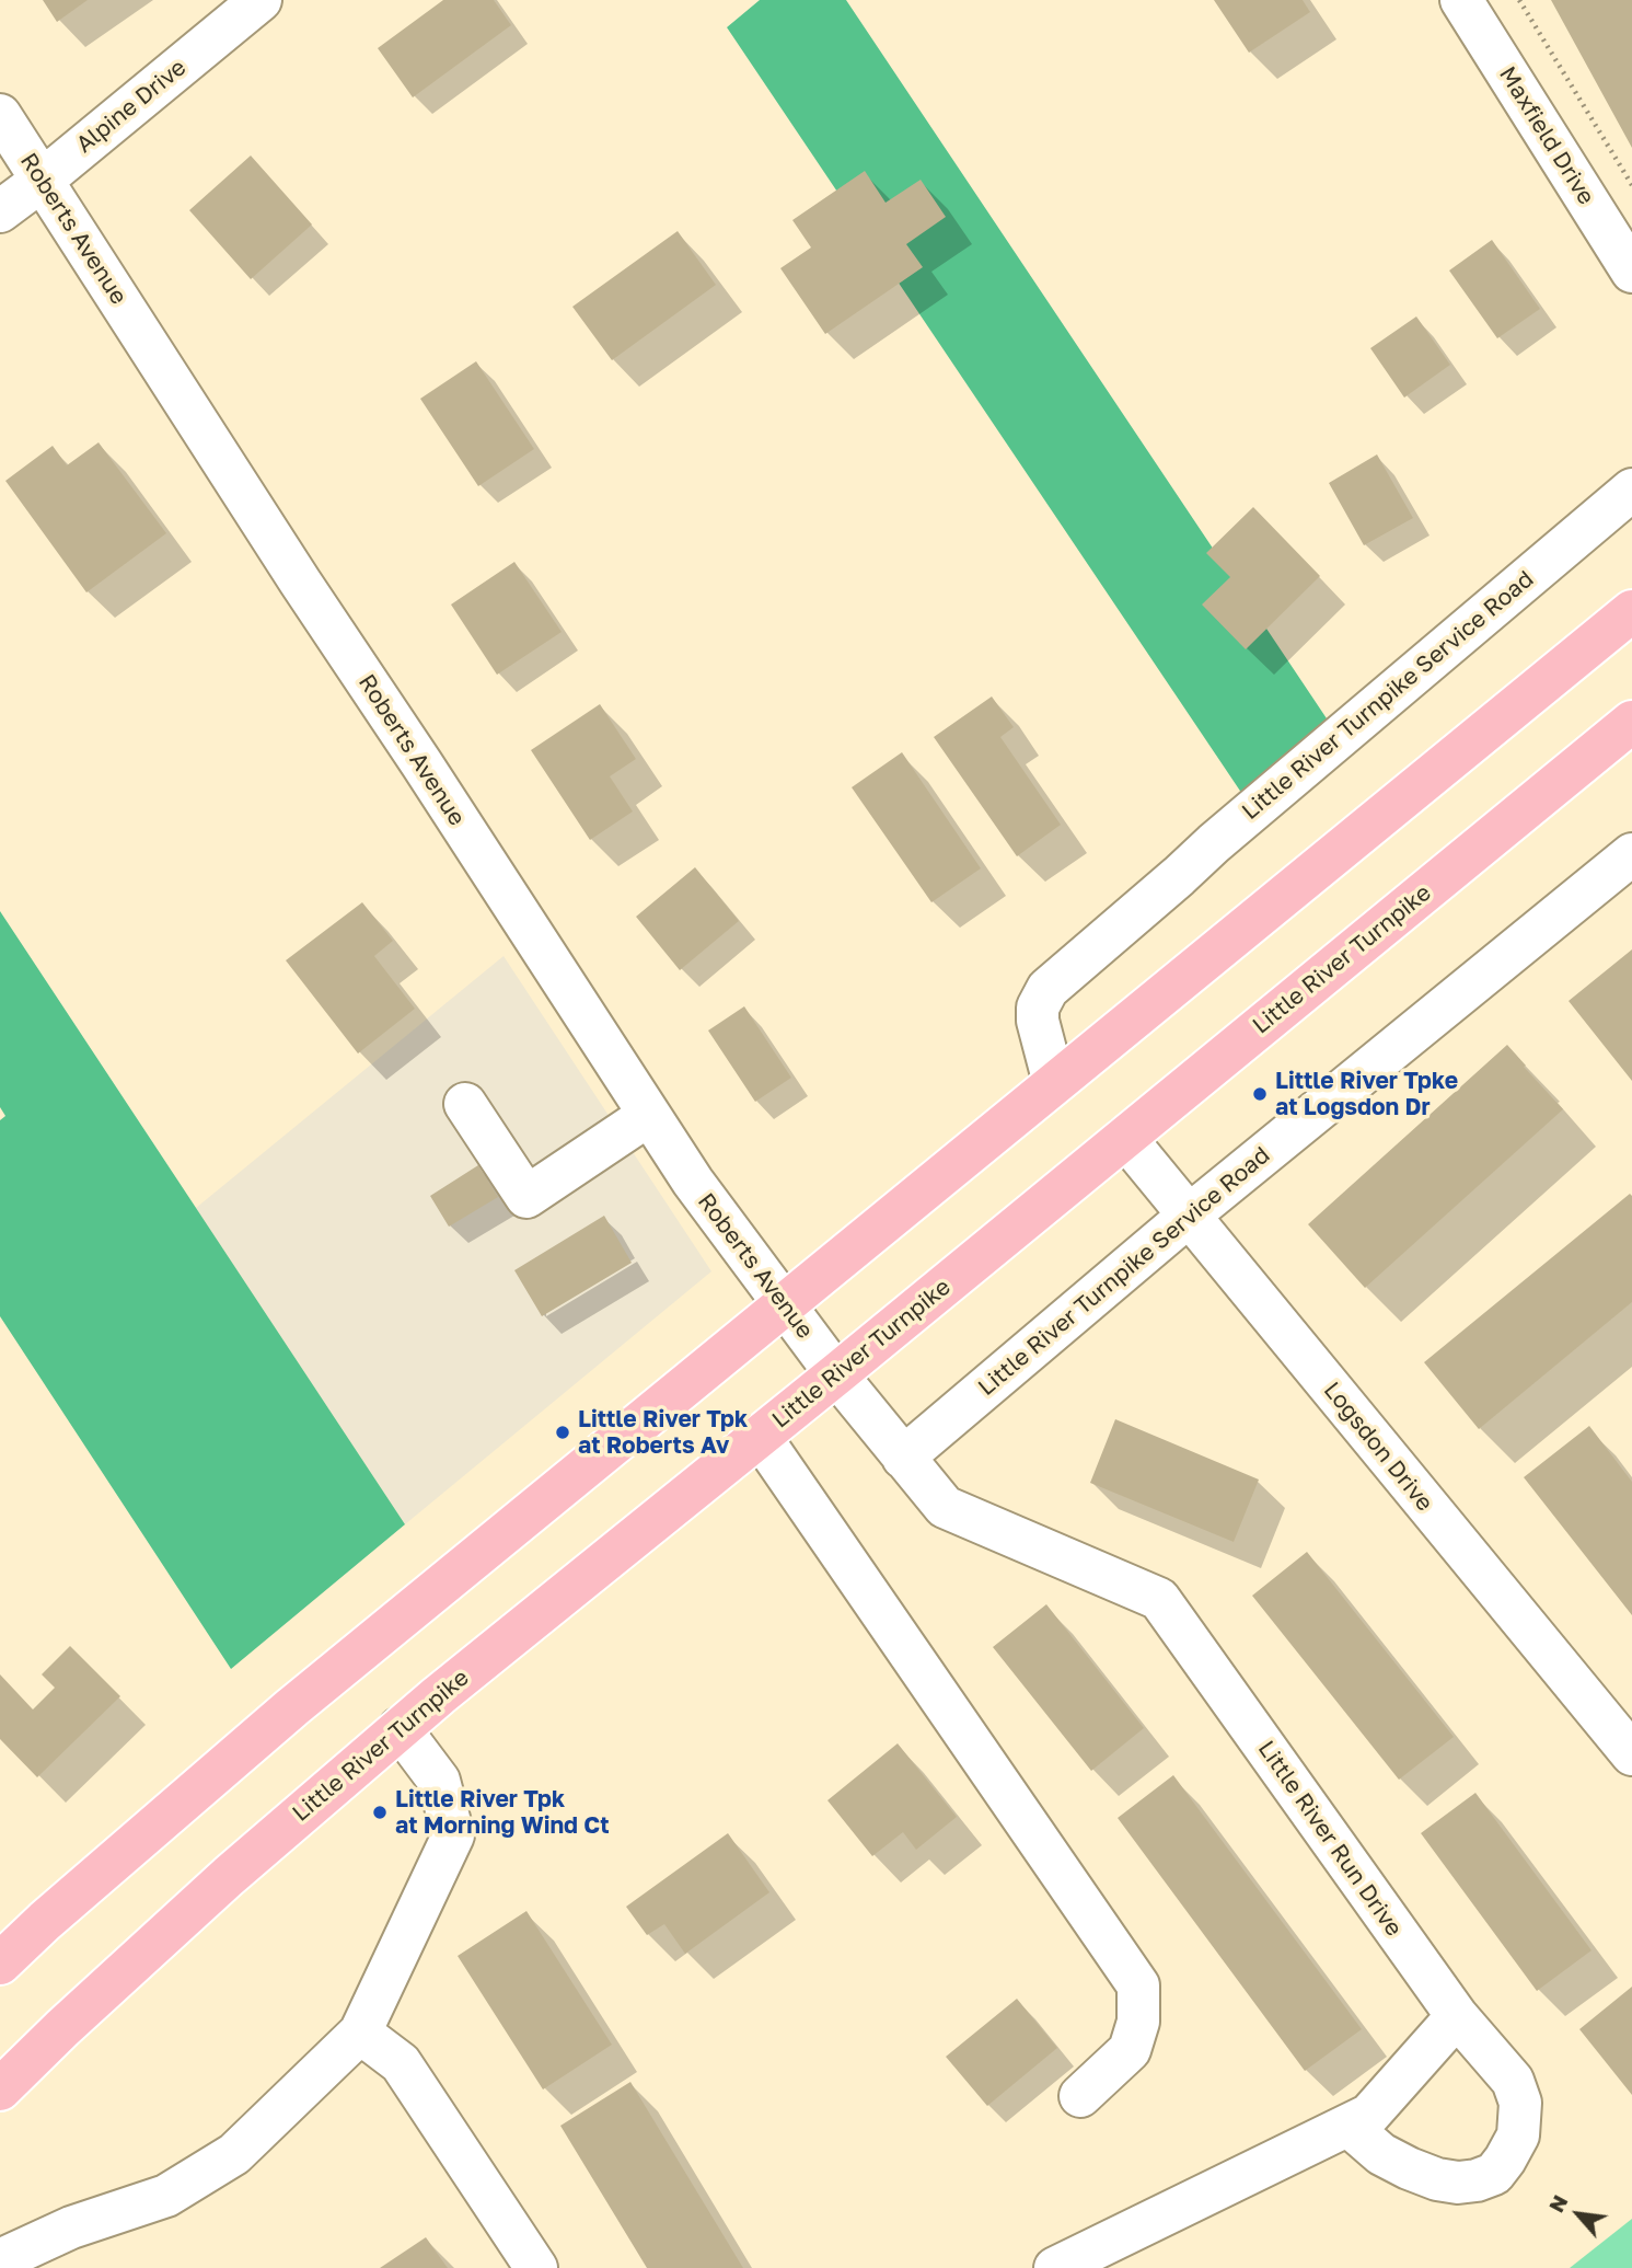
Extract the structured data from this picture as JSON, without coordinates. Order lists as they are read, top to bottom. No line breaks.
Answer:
{"streets":{"main road":["Little River Turnpike"],"street":["Alpine Drive","Maxfield Drive","Roberts Avenue","Little River Turnpike Service Road","Logsdon Drive","Little River Run Drive"]},"crossings":[["Alpine Drive","Roberts Avenue"],["Roberts Avenue","Little River Turnpike"],["Roberts Avenue","Little River Run Drive"],["Little River Turnpike Service Road","Logsdon Drive"],["Little River Turnpike Service Road","Little River Run Drive"],["Little River Turnpike","Logsdon Drive"],["Little River Turnpike","Little River Run Drive"]],"places":["Little River Tpke at Logsdon Dr","Little River Tpk at Roberts Av","Little River Tpk at Morning Wind Ct"],"north":"top left"}
